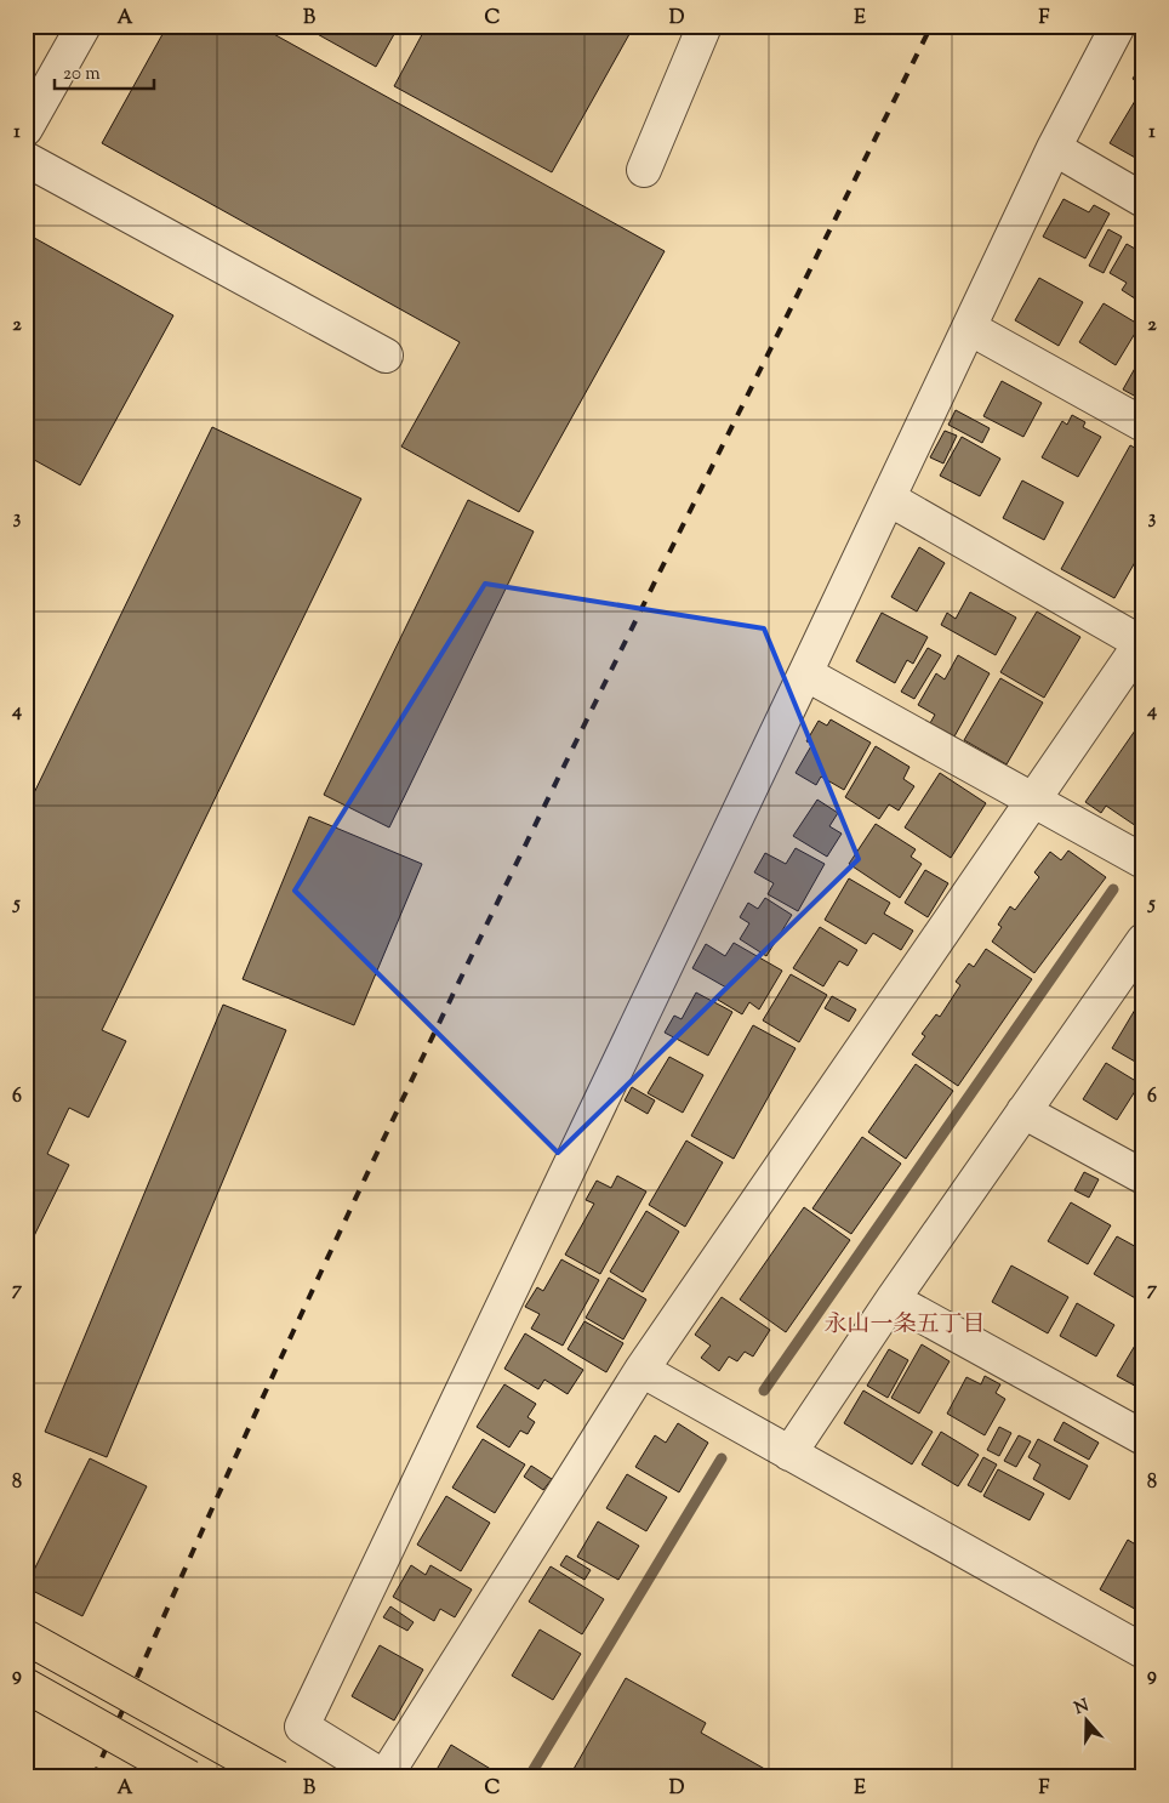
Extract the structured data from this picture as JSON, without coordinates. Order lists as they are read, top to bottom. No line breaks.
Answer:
{"districts":["永山一条五丁目"],"scale_bar":"20 m","north":"top","grid":{"columns":["A","B","C","D","E","F"],"rows":["1","2","3","4","5","6","7","8","9"]}}
